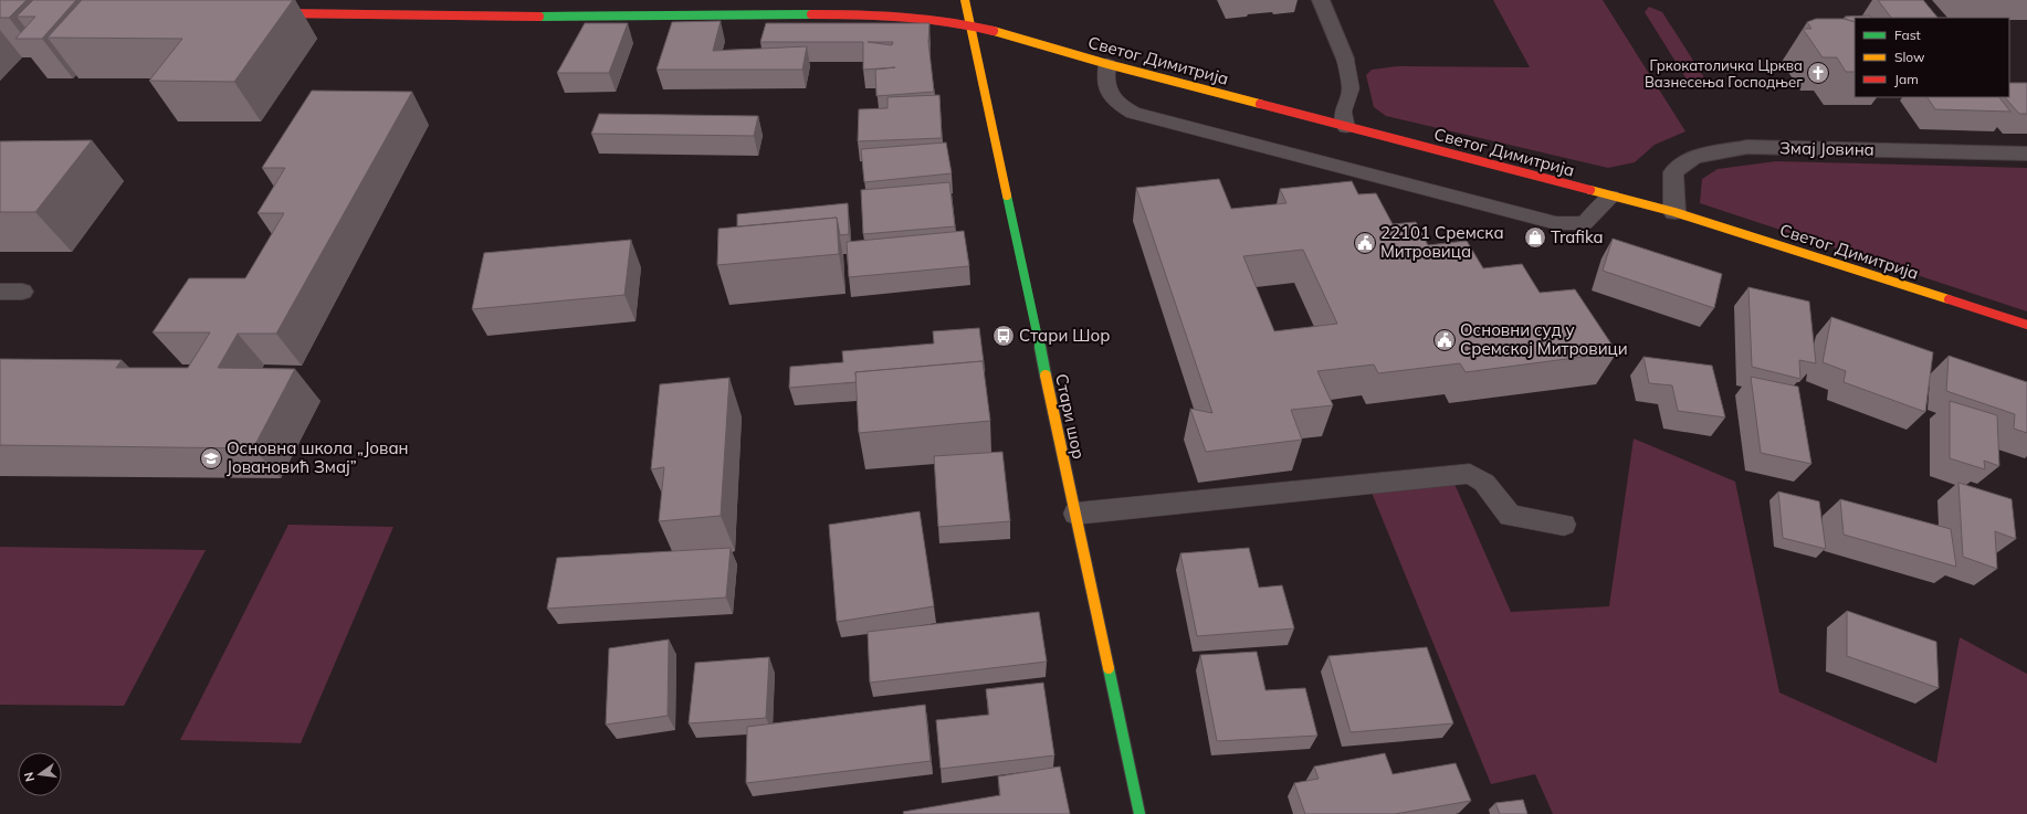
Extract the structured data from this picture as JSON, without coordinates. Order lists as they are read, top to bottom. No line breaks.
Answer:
{"streets":{"street":["Светог Димитрија","Змај Јовина","Стари шор"]},"crossings":[["Светог Димитрија","Змај Јовина"],["Светог Димитрија","Стари шор"]],"places":{"church":["Гркокатоличка Црква Вазнесења Господњег"],"shop":["Trafika"],"public building":["22101 Сремска Митровица","Основни суд у Сремској Митровици"],"bus stop":["Стари Шор"],"school or university":["Основна школа „Јован Јовановић Змај”"]},"legend":["Fast","Slow","Jam"],"north":"left"}
